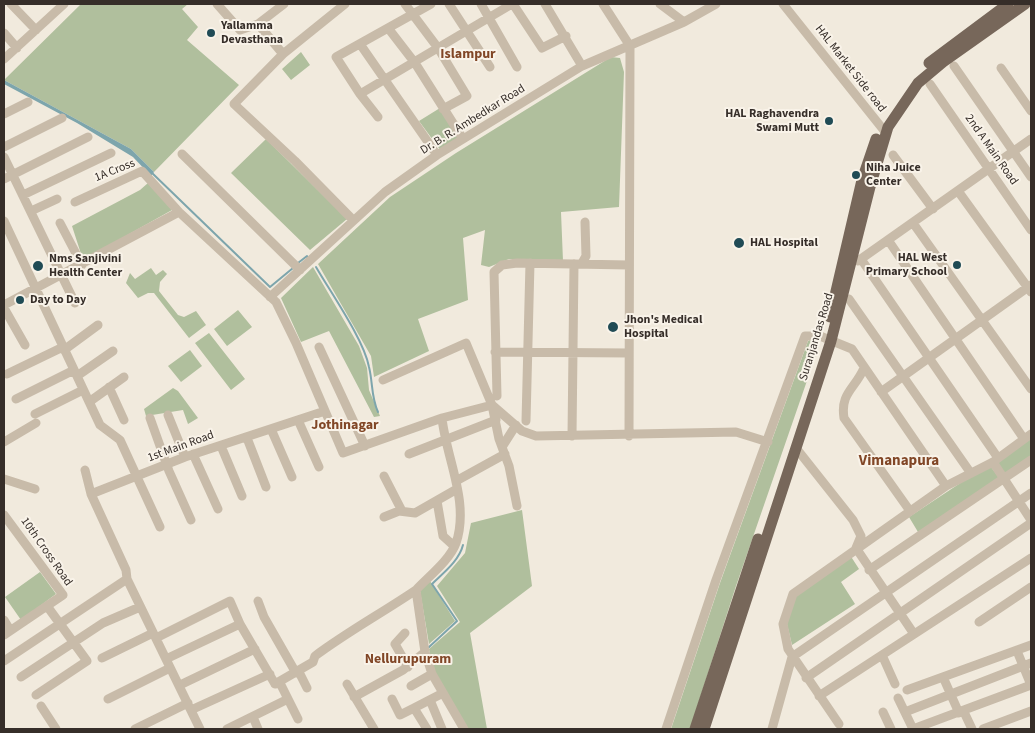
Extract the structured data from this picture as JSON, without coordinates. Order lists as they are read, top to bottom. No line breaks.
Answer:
{"streets":{"main road":["Suranjandas Road"],"street":["HAL Market Side road","Dr. B. R. Ambedkar Road","2nd A Main Road","1A Cross","1st Main Road","10th Cross Road"]},"crossings":[["HAL Market Side road","Suranjandas Road"]],"districts":["Islampur","Jothinagar","Vimanapura","Nellurupuram"],"places":["Yallamma Devasthana","HAL Raghavendra Swami Mutt","Niha Juice Center","HAL Hospital","HAL West Primary School","Nms Sanjivini Health Center","Day to Day","Jhon's Medical Hospital"]}
